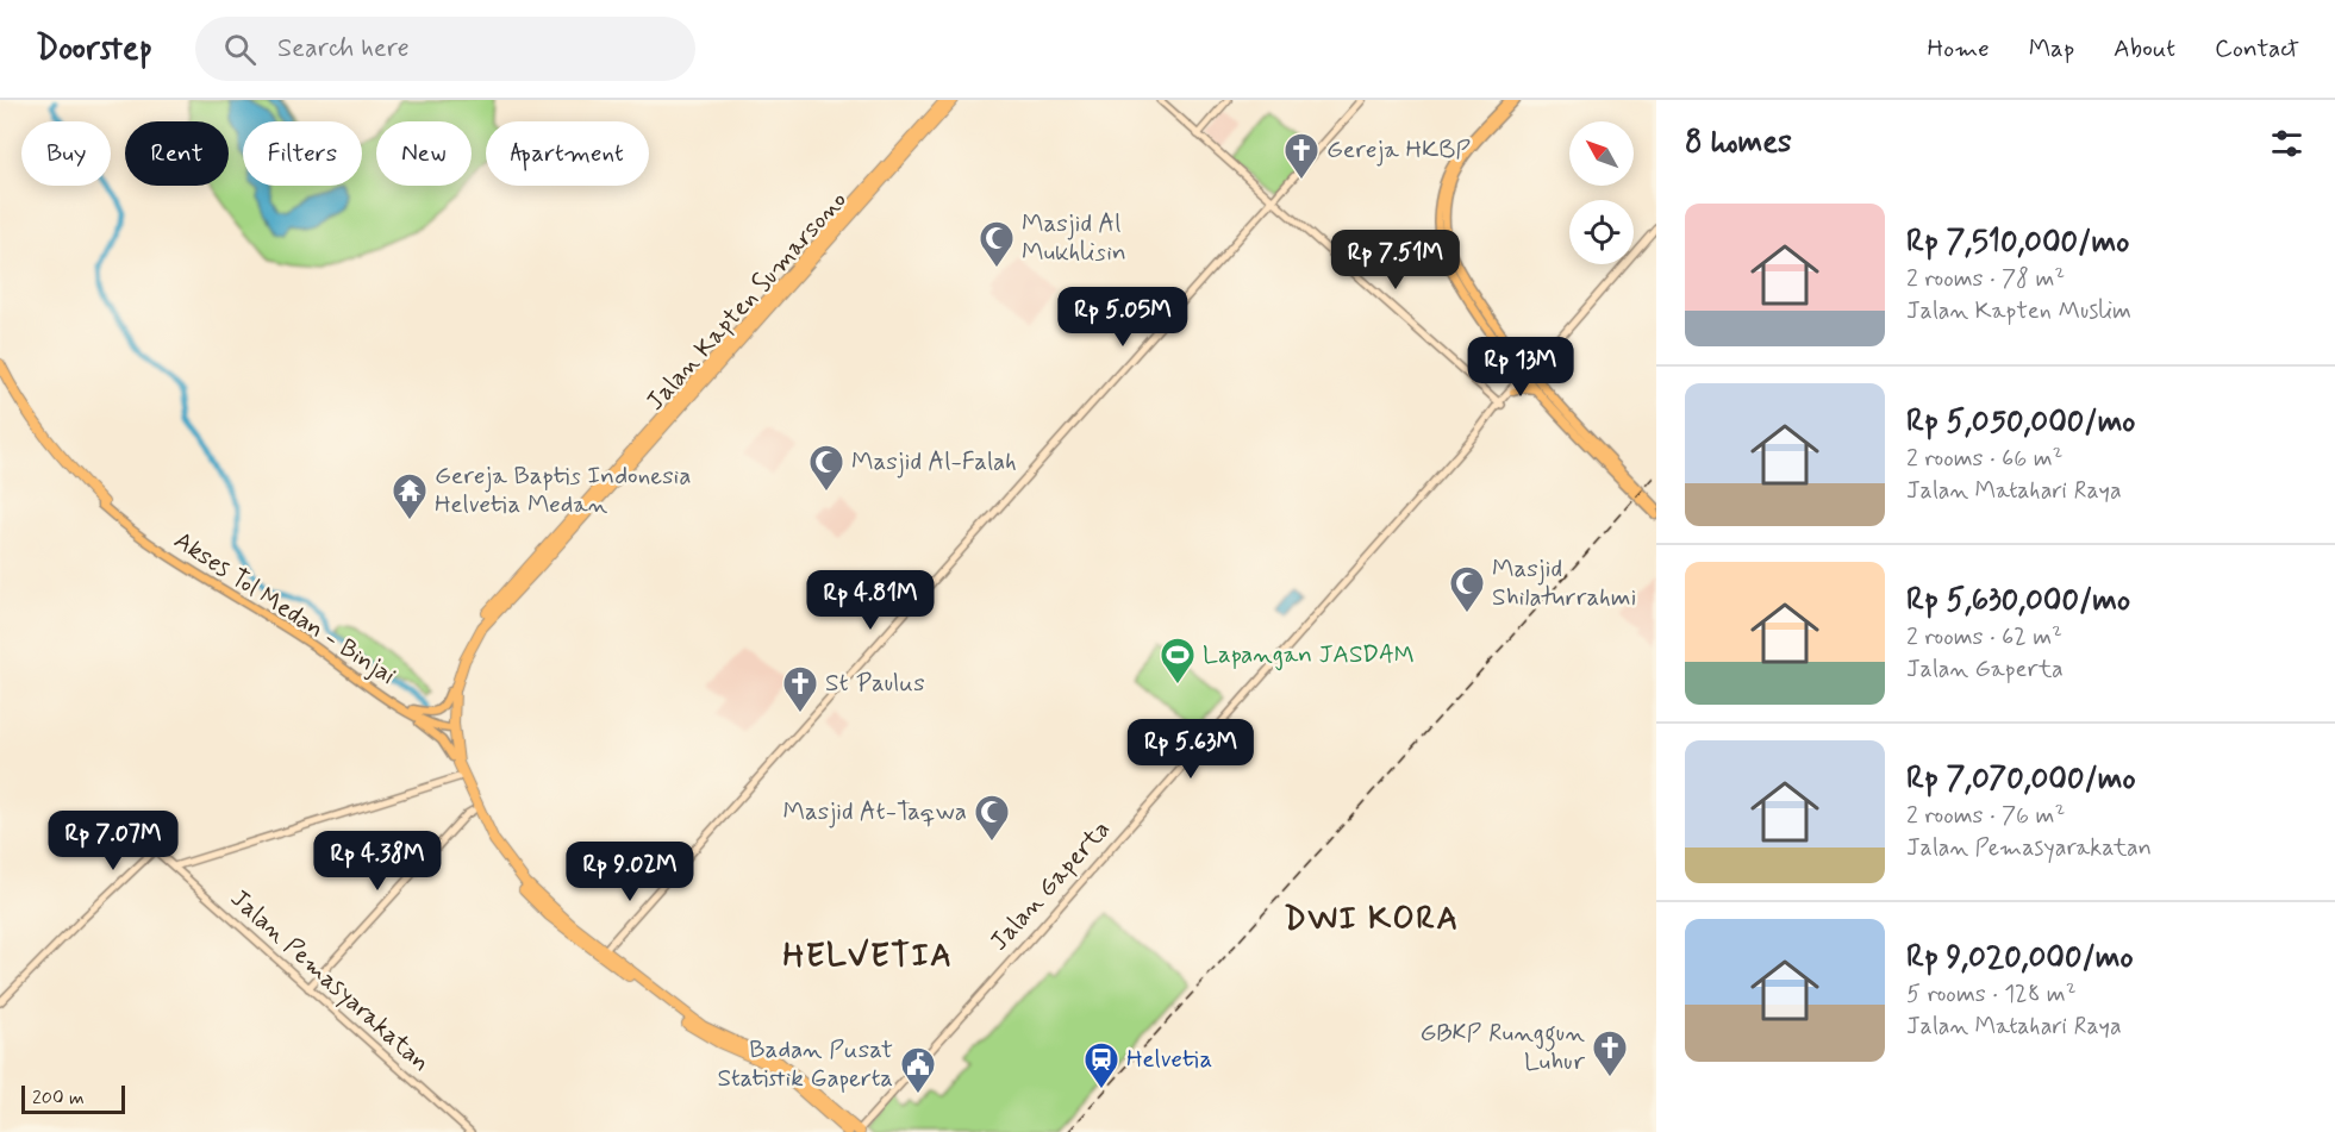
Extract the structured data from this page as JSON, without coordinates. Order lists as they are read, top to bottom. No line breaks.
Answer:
{"streets":{"highway":["Jalan Kapten Sumarsono"],"main road":["Akses Tol Medan - Binjai"],"street":["Jalan Gaperta","Jalan Pemasyarakatan"]},"districts":["DWI KORA","HELVETIA"],"places":{"church":["Gereja HKBP","St Paulus","GBKP Runggun Luhur"],"mosque":["Masjid Al Mukhlisin","Masjid Al-Falah","Masjid Shilaturrahmi","Masjid At-Taqwa"],"temple":["Gereja Baptis Indonesia Helvetia Medan"],"sports":["Lapangan JASDAM"],"station":["Helvetia"],"public building":["Badan Pusat Statistik Gaperta"]},"scale_bar":"200 m","north":"top left","page":{"header":"Doorstep","search":"Search here","nav":["Home","Map","About","Contact"],"heading":"8 homes","chip":["Buy","Rent","Filters","New","Apartment"],"list":[{"name":"Rp 7,510,000/mo","note":"2 rooms · 78 m² · Jalan Kapten Muslim"},{"name":"Rp 5,050,000/mo","note":"2 rooms · 66 m² · Jalan Matahari Raya"},{"name":"Rp 5,630,000/mo","note":"2 rooms · 62 m² · Jalan Gaperta"},{"name":"Rp 7,070,000/mo","note":"2 rooms · 76 m² · Jalan Pemasyarakatan"},{"name":"Rp 9,020,000/mo","note":"5 rooms · 128 m² · Jalan Matahari Raya"}],"price":["Rp 7.51M","Rp 5.05M","Rp 13M","Rp 4.81M","Rp 5.63M","Rp 7.07M","Rp 4.38M","Rp 9.02M"],"scale":"200 m"}}
